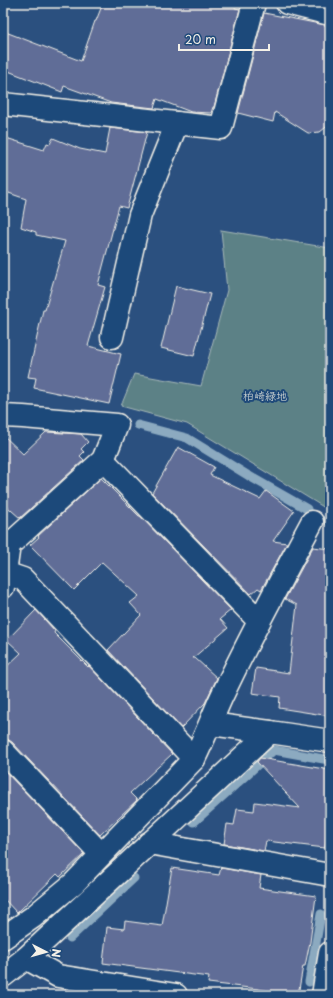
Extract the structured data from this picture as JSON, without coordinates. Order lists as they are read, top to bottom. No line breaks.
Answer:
{"parks":["柏崎緑地"],"scale_bar":"20 m","north":"right"}
